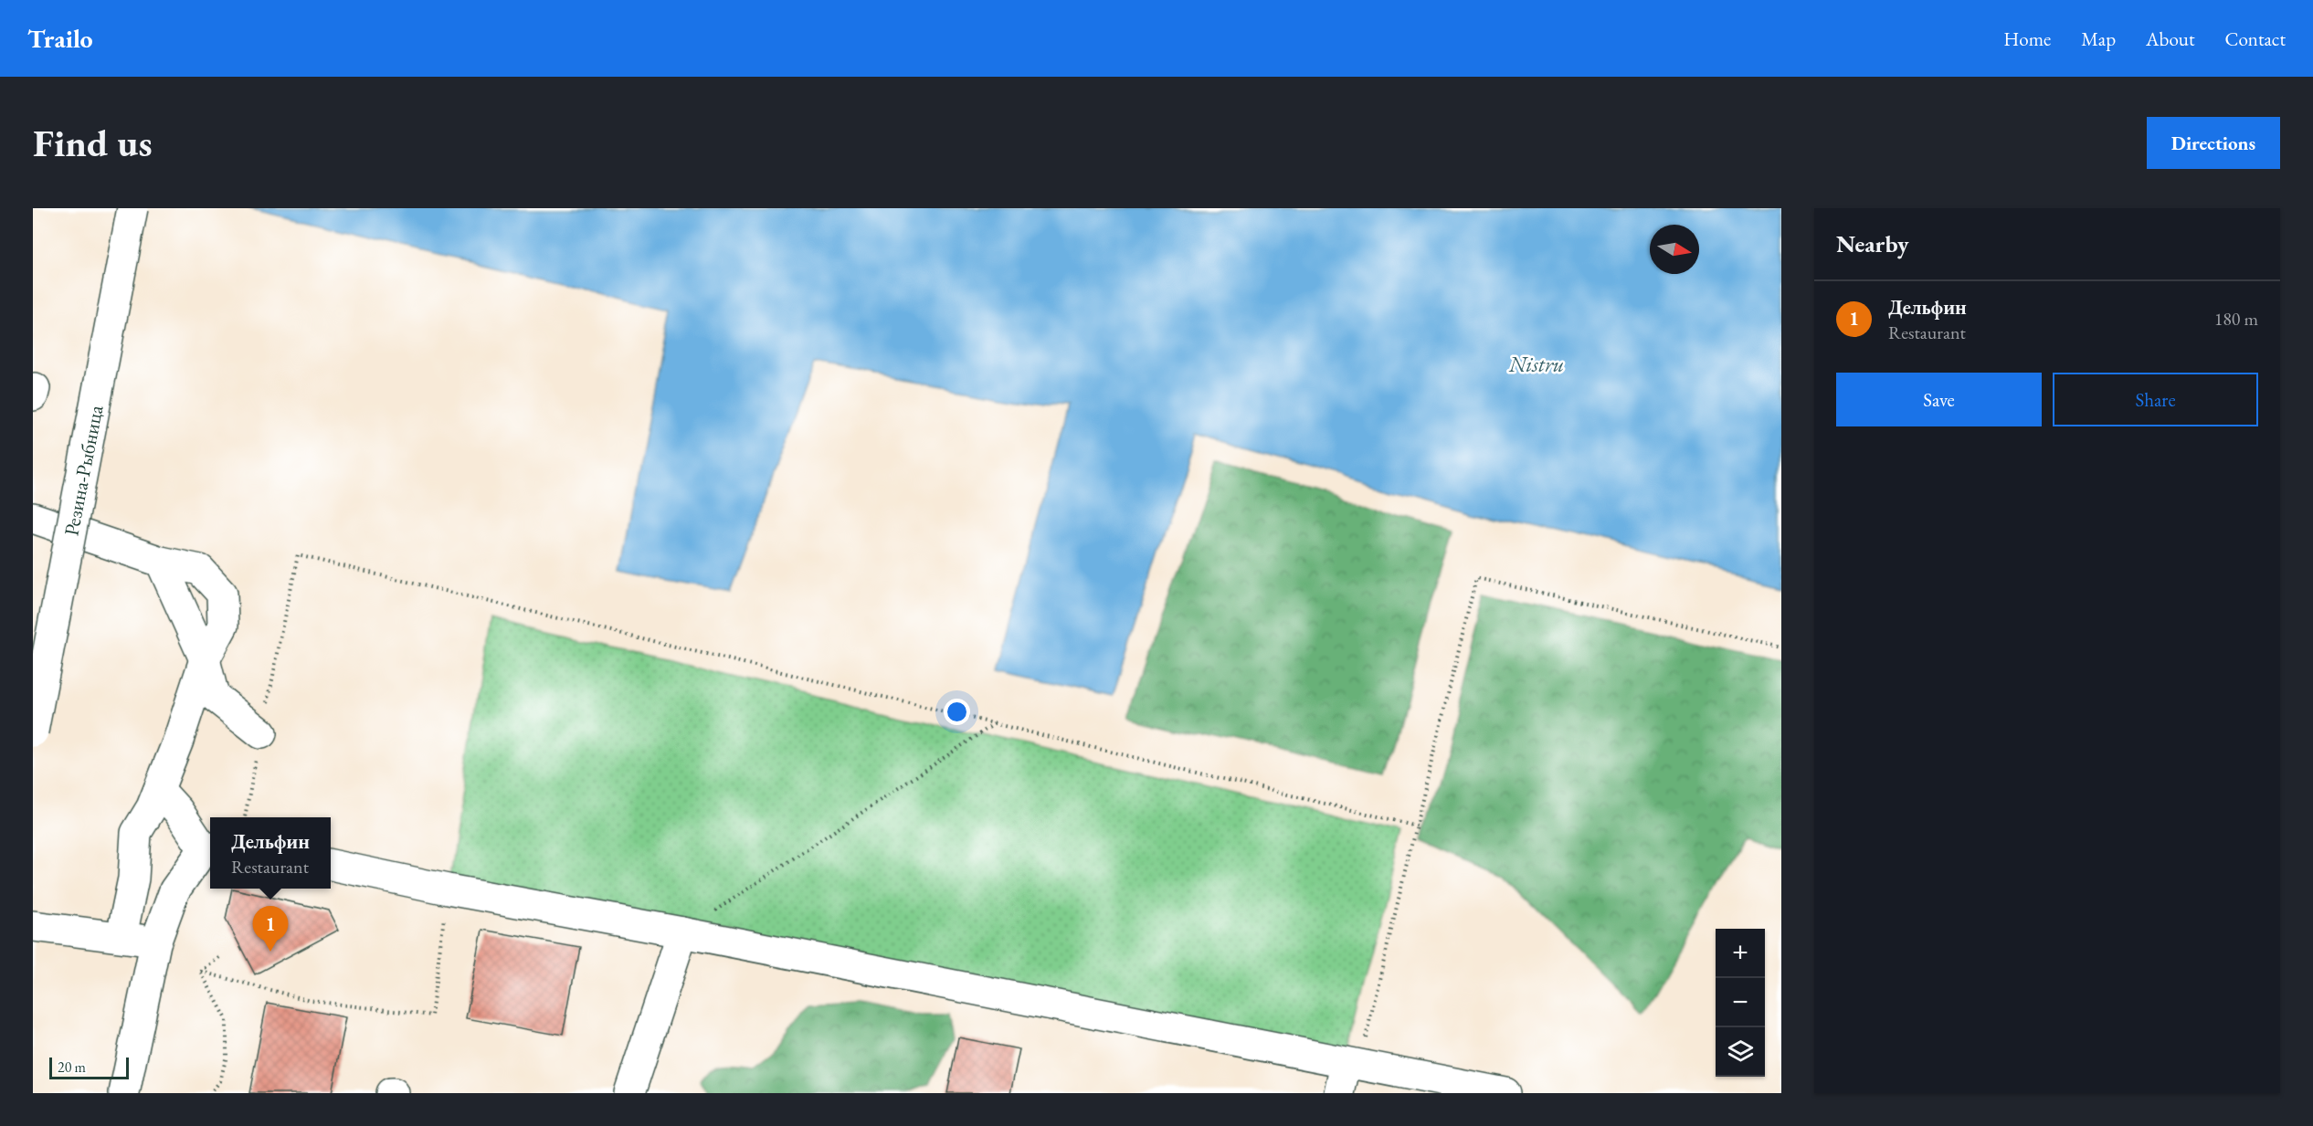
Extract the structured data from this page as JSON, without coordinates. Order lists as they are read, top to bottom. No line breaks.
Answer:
{"streets":{"street":["Резина-Рыбница"]},"water":["Nistru"],"scale_bar":"20 m","north":"right","page":{"header":"Trailo","nav":["Home","Map","About","Contact"],"buttons":["Directions",["Save","Share"]],"title":"Find us","heading":"Nearby","list":[{"mark":"1","name":"Дельфин","note":"Restaurant","value":"180 m"}],"popup":["Дельфин","Restaurant"],"pins":"1","map_buttons":["+","−"],"scale":"20 m"}}
